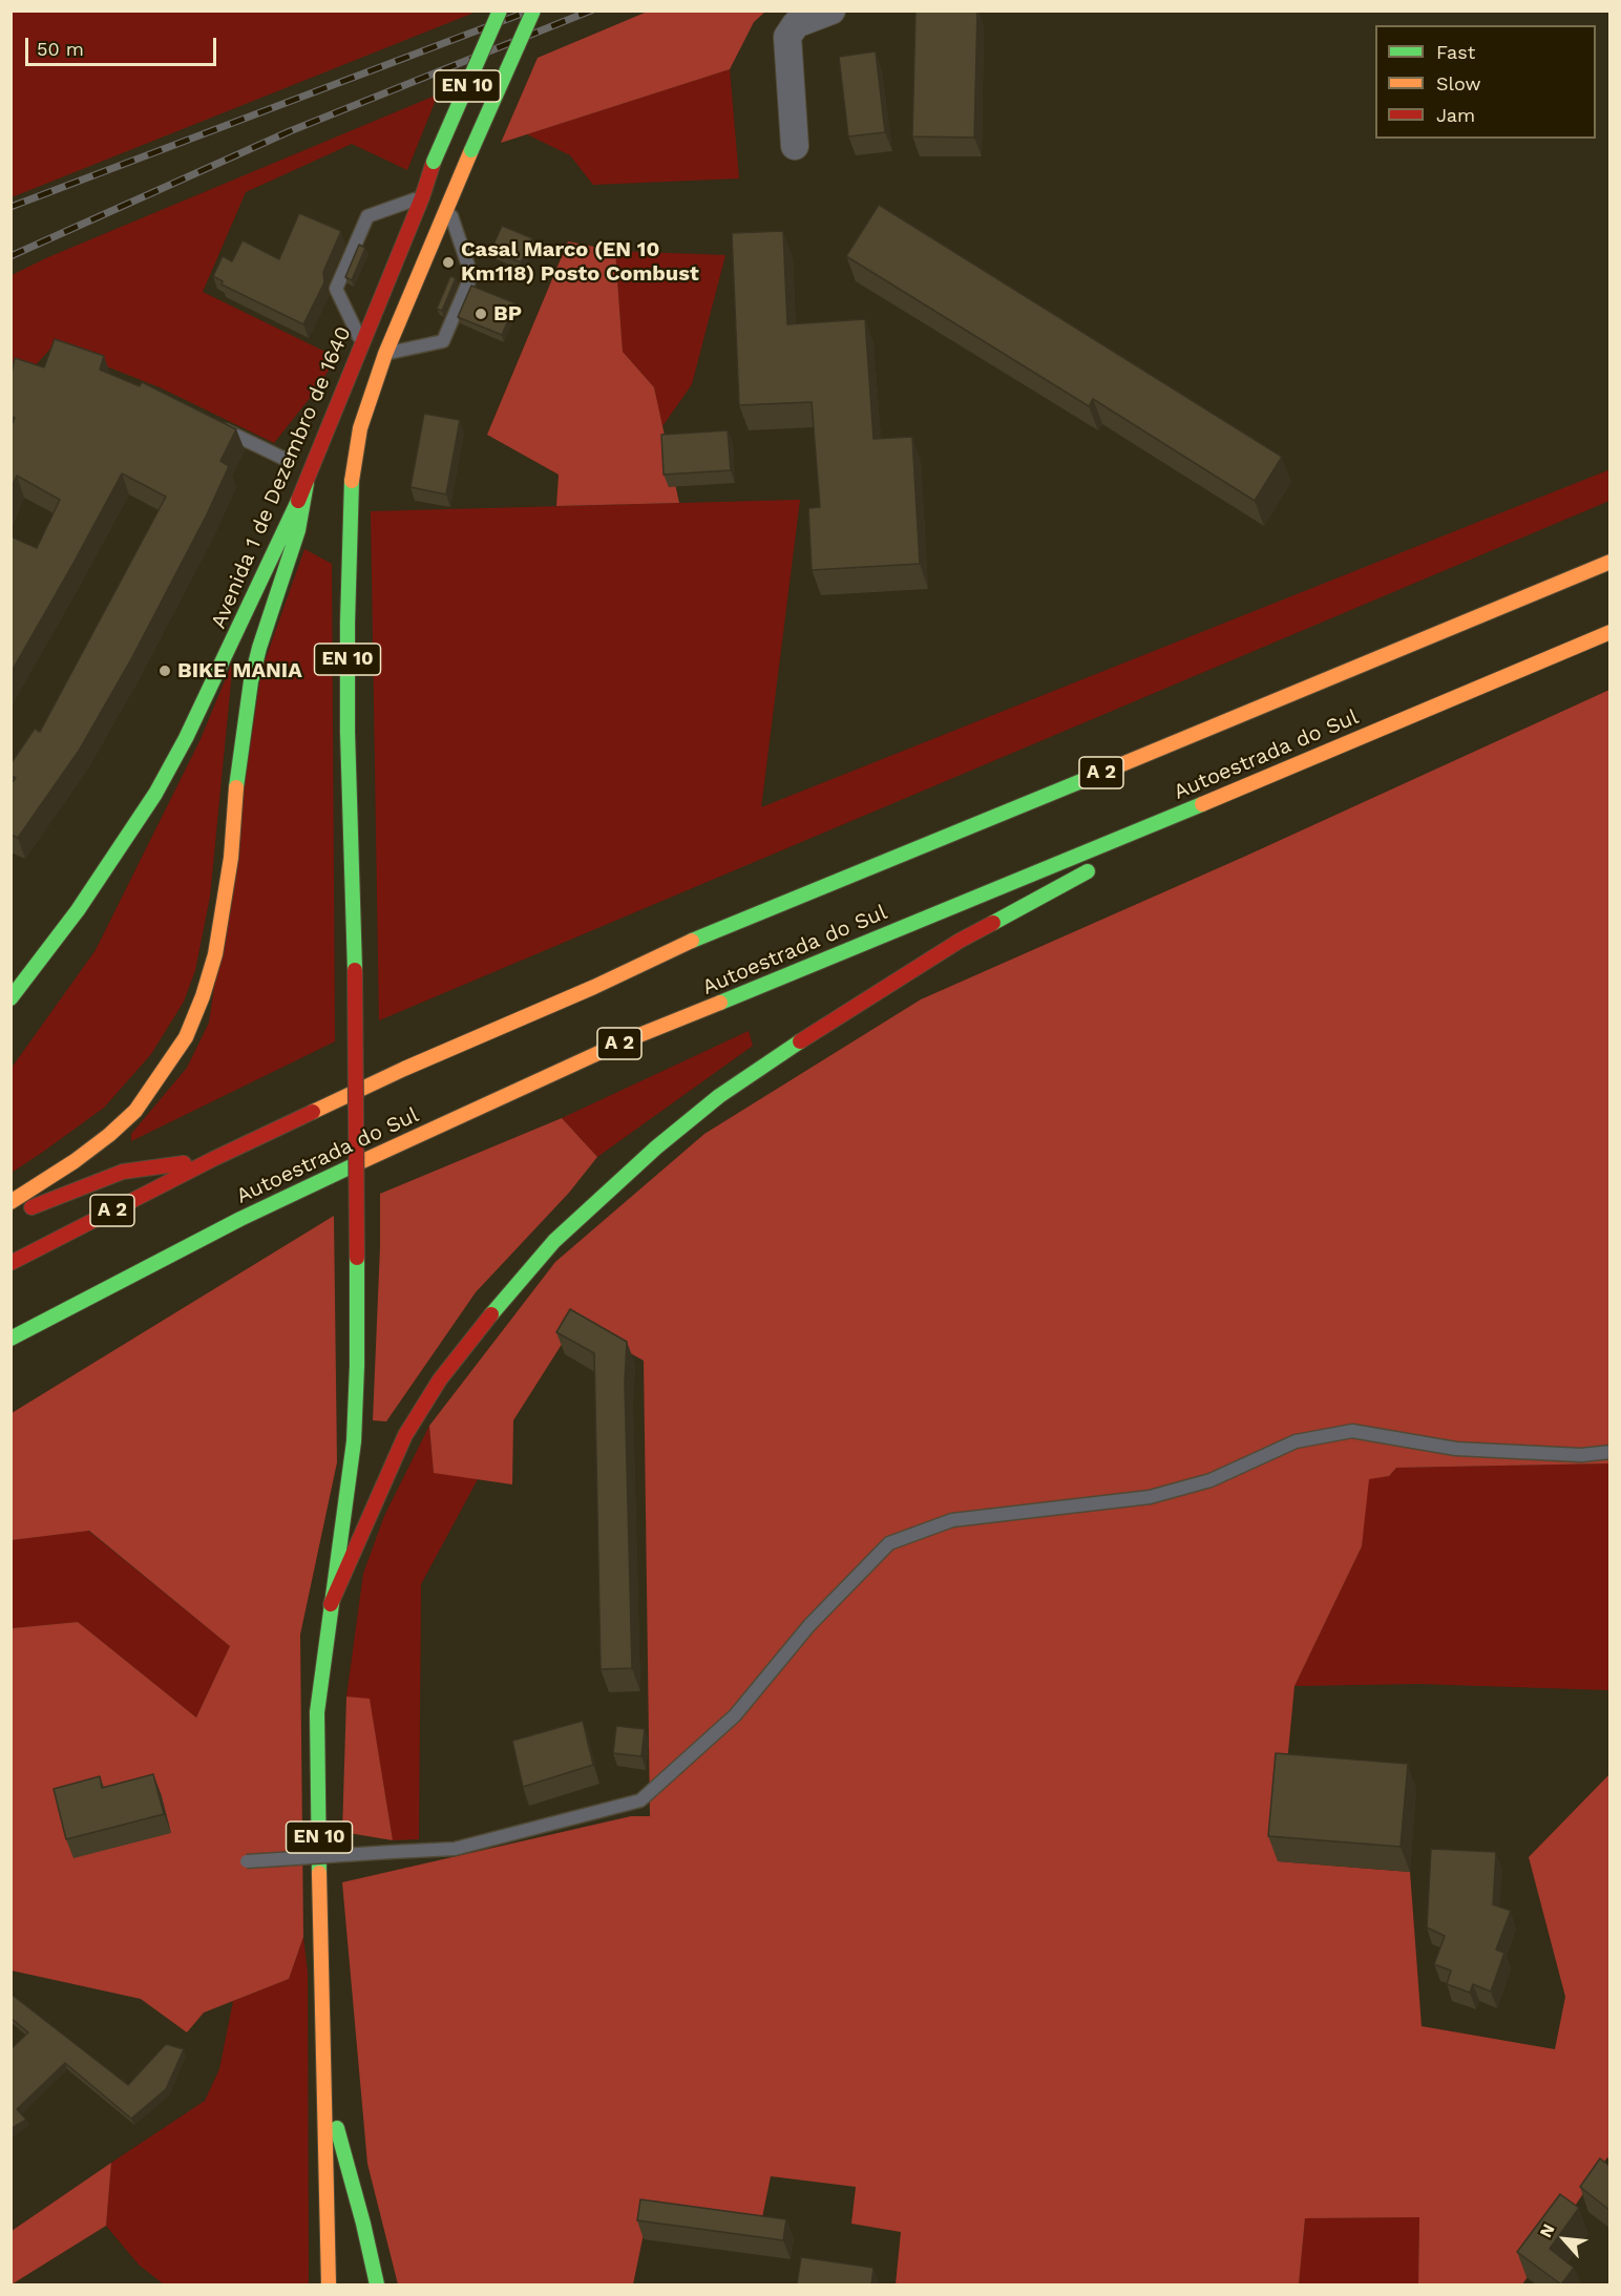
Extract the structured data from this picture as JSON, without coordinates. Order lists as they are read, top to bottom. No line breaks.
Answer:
{"streets":{"main road":["EN 10","Avenida 1 de Dezembro de 1640","Autoestrada do Sul","A 2"]},"places":["Casal Marco (EN 10 Km118) Posto Combust","BP","BIKE MANIA"],"legend":["Fast","Slow","Jam"],"scale_bar":"50 m","north":"top left"}
